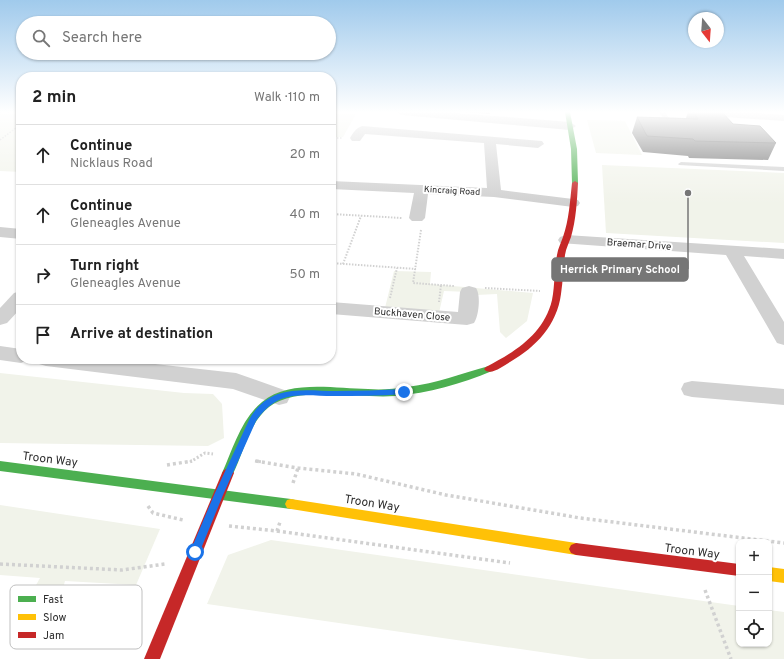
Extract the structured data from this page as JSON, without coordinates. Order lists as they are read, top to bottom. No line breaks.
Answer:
{"streets":{"main road":["Troon Way"],"street":["Kincraig Road","Braemar Drive","Buckhaven Close"]},"places":["Herrick Primary School"],"legend":["Fast","Slow","Jam"],"north":"bottom","page":{"search":"Search here","heading":["2 min","Walk · 110 m"],"list":[["Continue","Nicklaus Road","20 m"],["Continue","Gleneagles Avenue","40 m"],["Turn right","Gleneagles Avenue","50 m"],"Arrive at destination"],"map_buttons":["+","−"]}}
